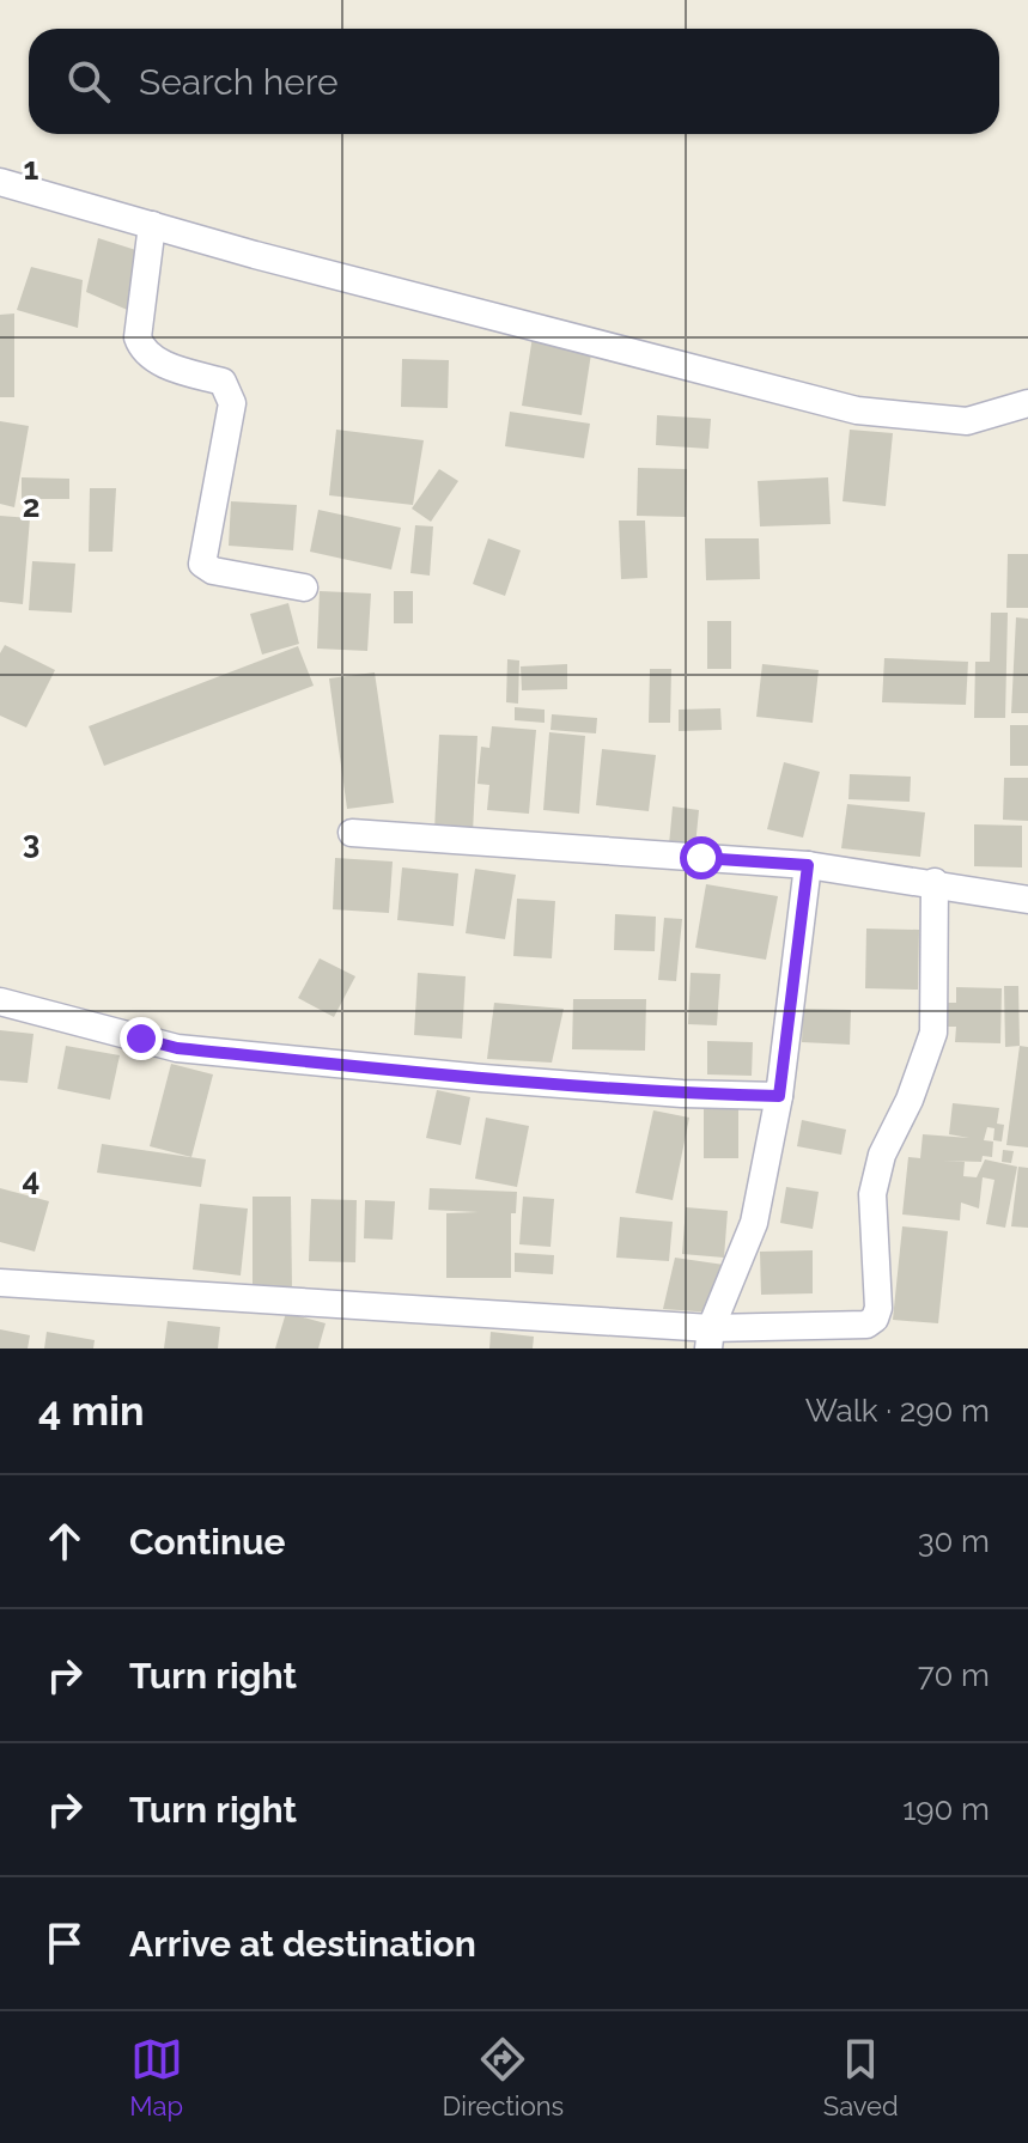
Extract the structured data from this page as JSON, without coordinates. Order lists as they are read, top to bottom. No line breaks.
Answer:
{"page":{"search":"Search here","heading":["4 min","Walk · 290 m"],"list":[["Continue","30 m"],["Turn right","70 m"],["Turn right","190 m"],"Arrive at destination"],"nav":["Map","Directions","Saved"]},"grid":{"rows":["1","2","3","4"]}}
